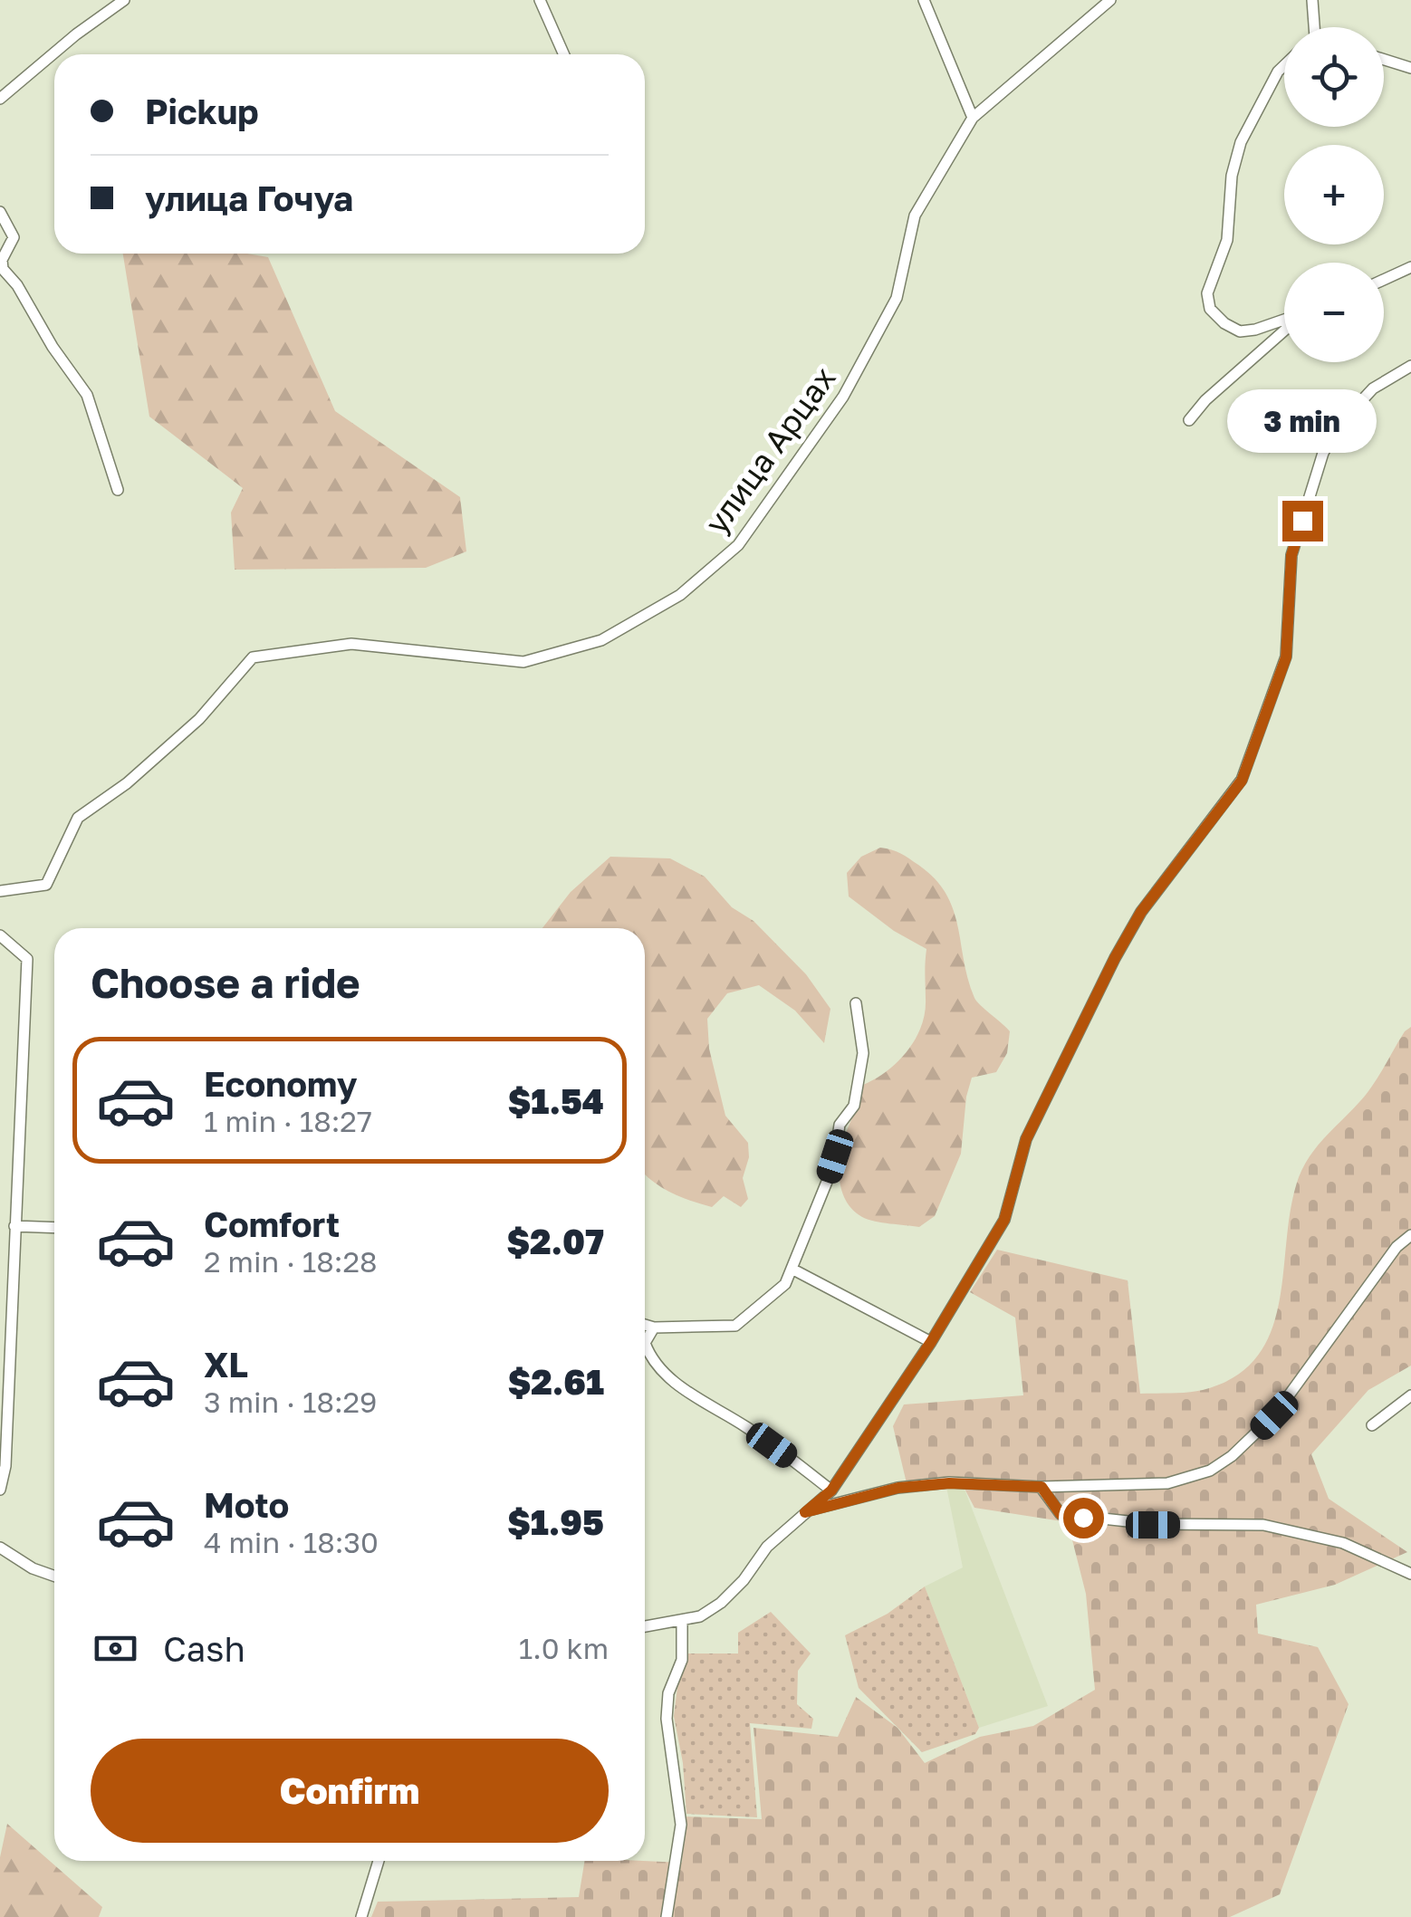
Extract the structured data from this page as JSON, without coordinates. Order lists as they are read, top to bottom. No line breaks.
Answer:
{"streets":{"street":["улица Арцах"]},"page":{"map_buttons":["+","−"],"banner":["Pickup","улица Гочуа"],"bubble":"3 min","heading":"Choose a ride","list":[{"name":"Economy","note":"1 min · 18:27","value":"$1.54"},{"name":"Comfort","note":"2 min · 18:28","value":"$2.07"},{"name":"XL","note":"3 min · 18:29","value":"$2.61"},{"name":"Moto","note":"4 min · 18:30","value":"$1.95"}],"pay":["Cash","1.0 km"],"buttons":"Confirm"}}
